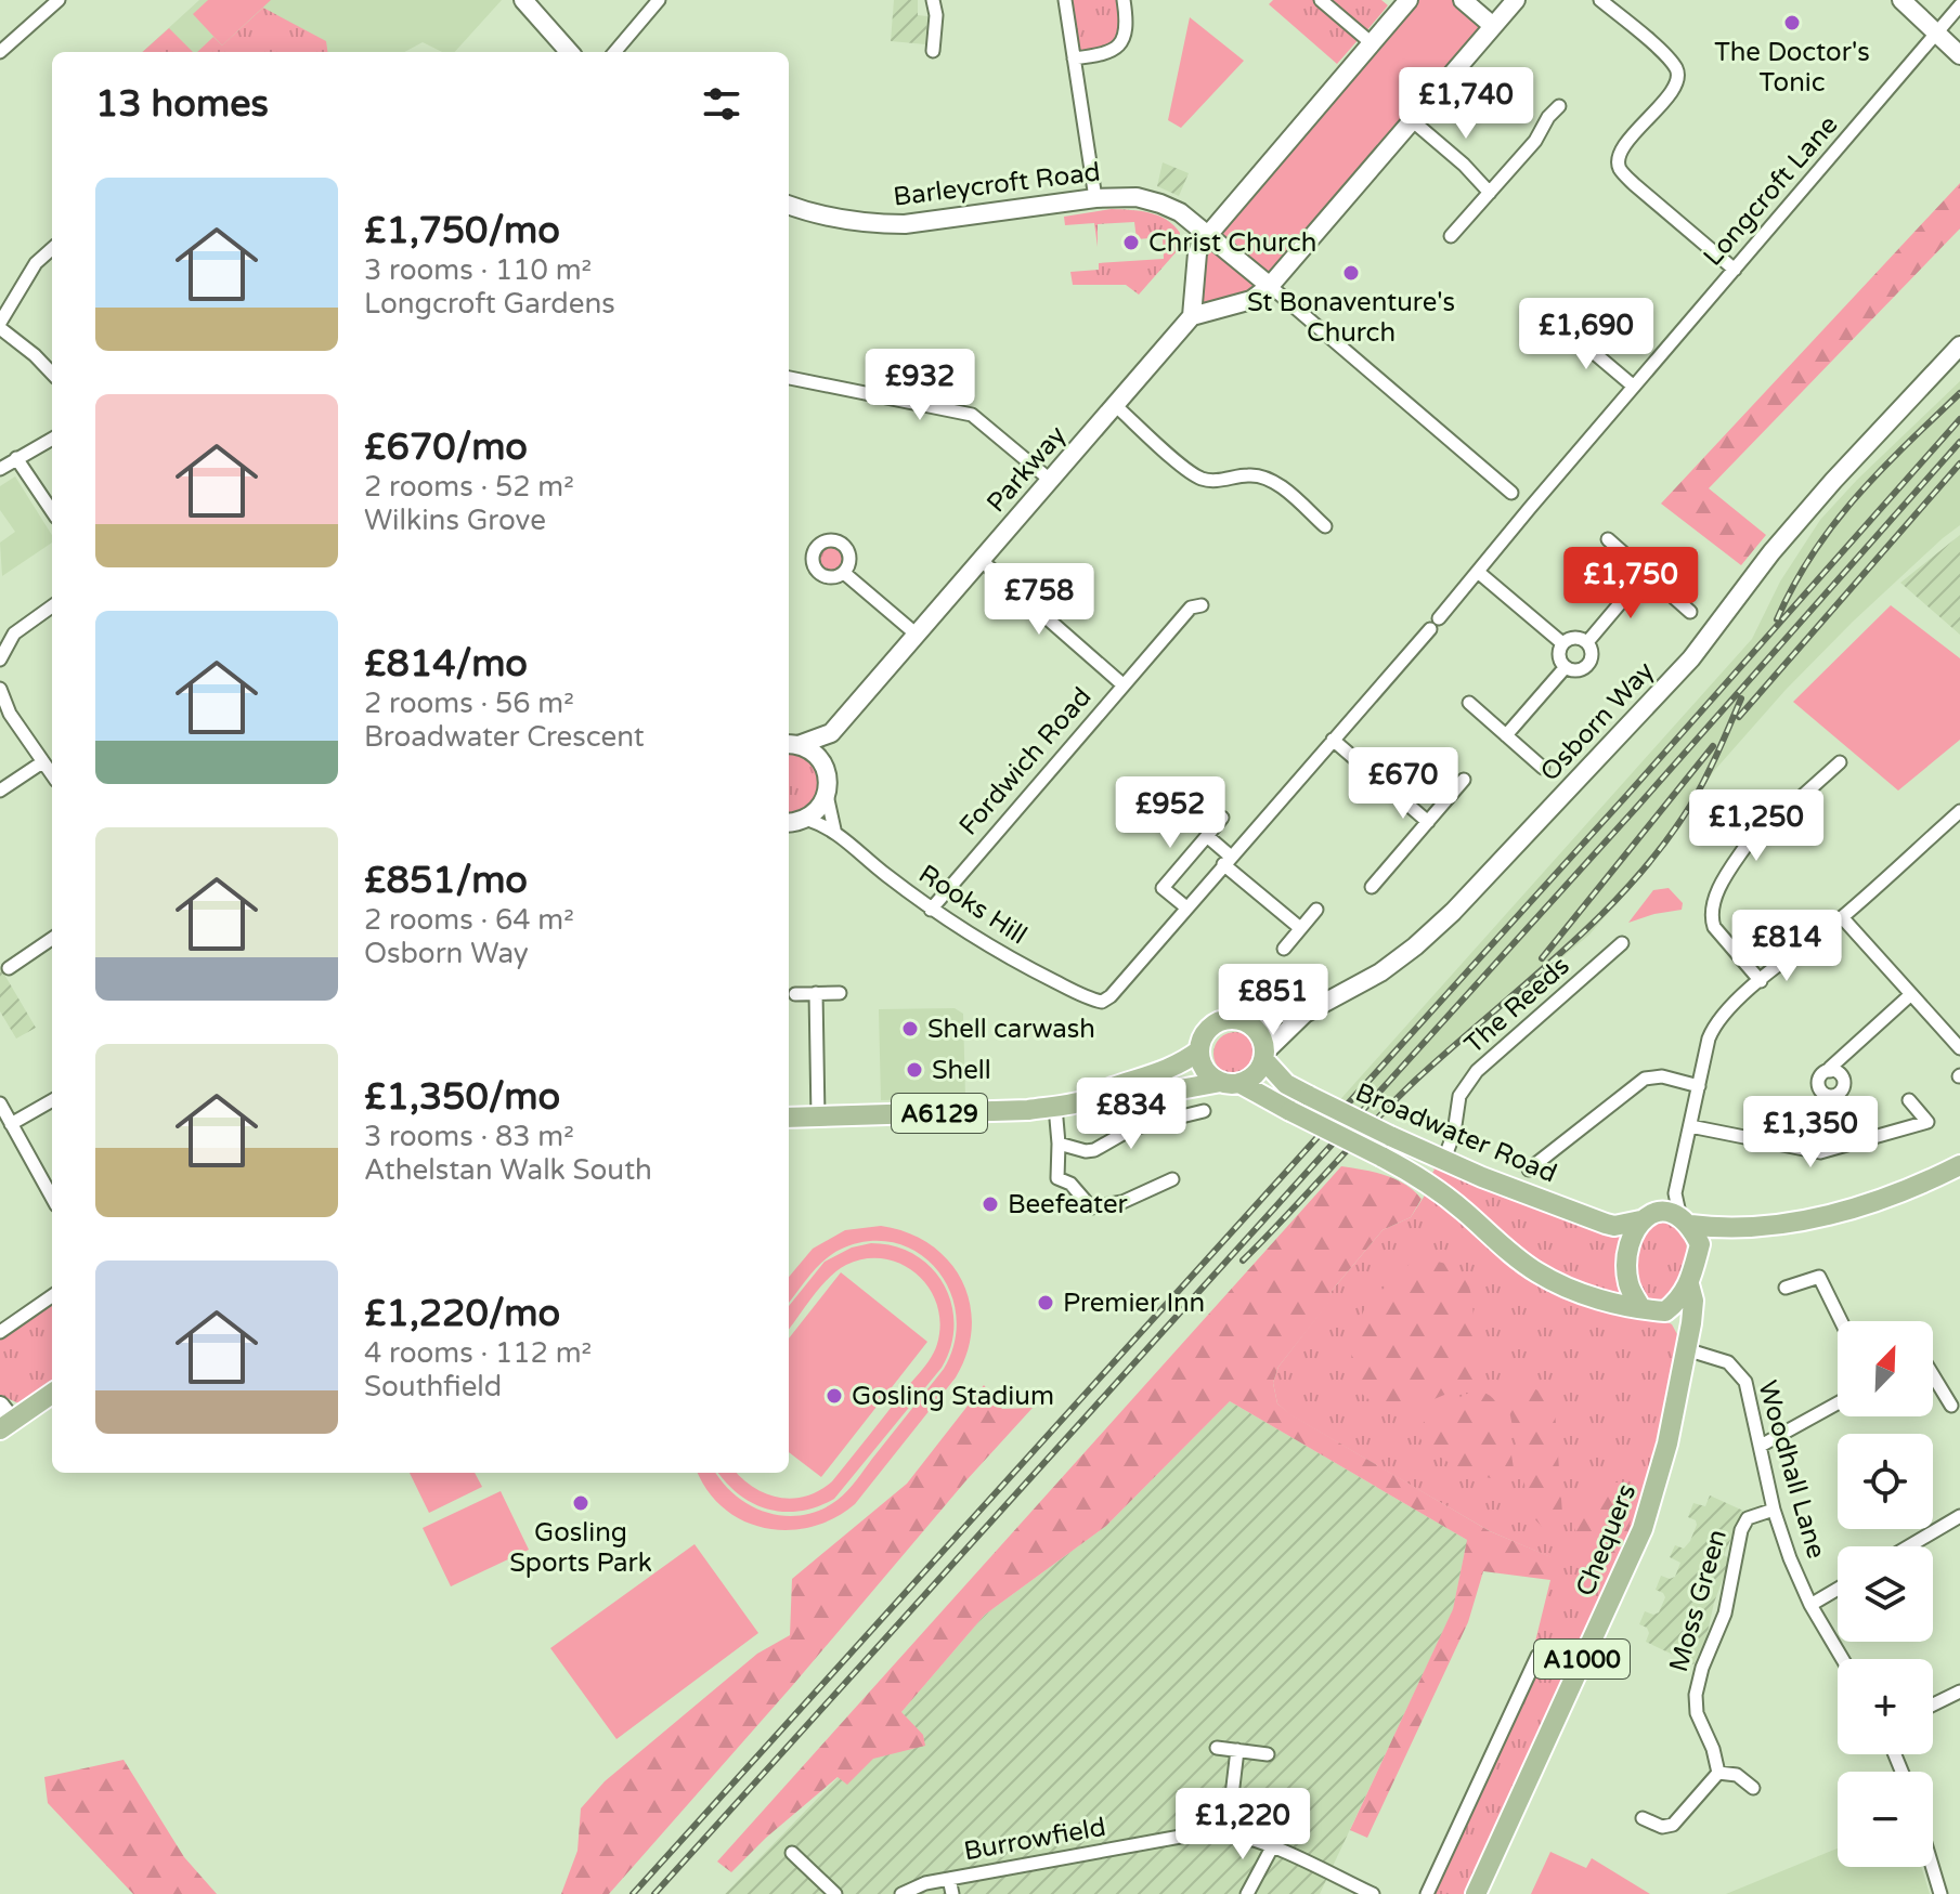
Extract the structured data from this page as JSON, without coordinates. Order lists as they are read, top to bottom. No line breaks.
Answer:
{"streets":{"main road":["A6129","Broadwater Road","Chequers","A1000"],"street":["Barleycroft Road","Longcroft Lane","Parkway","Osborn Way","Fordwich Road","Rooks Hill","The Reeds","Woodhall Lane","Moss Green","Burrowfield"]},"crossings":[["Parkway","Fordwich Road"],["Osborn Way","A6129"],["Osborn Way","Broadwater Road"],["Fordwich Road","Rooks Hill"],["The Reeds","Broadwater Road"],["A6129","Broadwater Road"],["Broadwater Road","Chequers"],["Broadwater Road","A1000"],["Woodhall Lane","Chequers"],["Woodhall Lane","Moss Green"],["Chequers","A1000"]],"places":["The Doctor's Tonic","Christ Church","St Bonaventure's Church","Shell carwash","Shell","Beefeater","Premier Inn","Gosling Stadium","Gosling Sports Park"],"north":"top right","page":{"heading":"13 homes","price":["£1,740","£1,690","£932","£1,750","£758","£670","£952","£1,250","£814","£851","£834","£1,350","£1,220"],"list":[{"name":"£1,750/mo","note":"3 rooms · 110 m² · Longcroft Gardens"},{"name":"£670/mo","note":"2 rooms · 52 m² · Wilkins Grove"},{"name":"£814/mo","note":"2 rooms · 56 m² · Broadwater Crescent"},{"name":"£851/mo","note":"2 rooms · 64 m² · Osborn Way"},{"name":"£1,350/mo","note":"3 rooms · 83 m² · Athelstan Walk South"},{"name":"£1,220/mo","note":"4 rooms · 112 m² · Southfield"}],"map_buttons":["+","−"]}}
